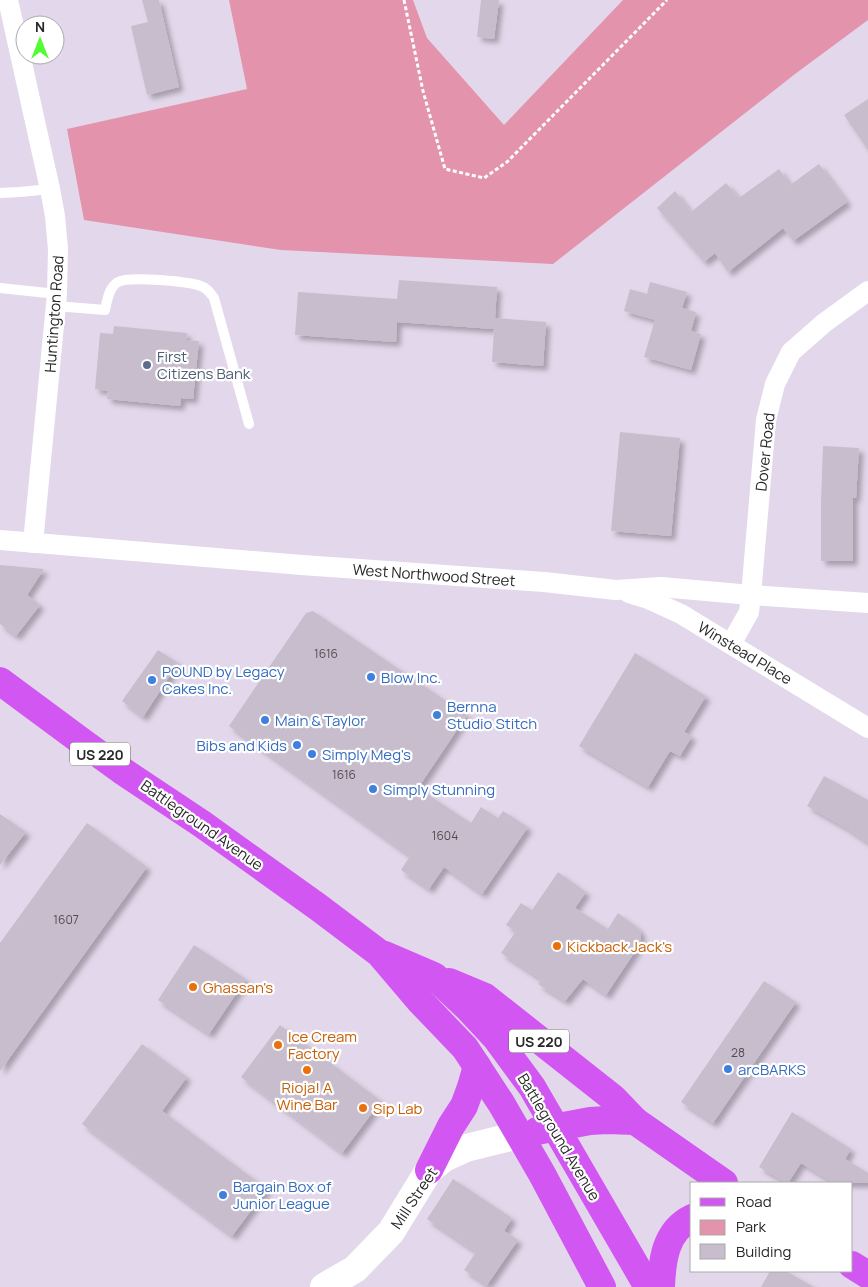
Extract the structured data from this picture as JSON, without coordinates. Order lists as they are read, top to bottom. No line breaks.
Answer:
{"streets":{"main road":["US 220","Battleground Avenue"],"street":["Huntington Road","Dover Road","West Northwood Street","Winstead Place","Mill Street"]},"crossings":[["Huntington Road","West Northwood Street"],["Dover Road","West Northwood Street"],["Dover Road","Winstead Place"],["West Northwood Street","Winstead Place"],["US 220","Battleground Avenue"],["Battleground Avenue","Mill Street"]],"places":["First Citizens Bank","Blow Inc.","POUND by Legacy Cakes Inc.","Bernna Studio Stitch","Main & Taylor","Bibs and Kids","Simply Meg's","Simply Stunning","Kickback Jack's","Ghassan's","Ice Cream Factory","arcBARKS","Rioja! A Wine Bar","Sip Lab","Bargain Box of Junior League"],"house_numbers":["1616","1616","1604","1607","28"],"legend":["Road","Park","Building"],"north":"top"}
